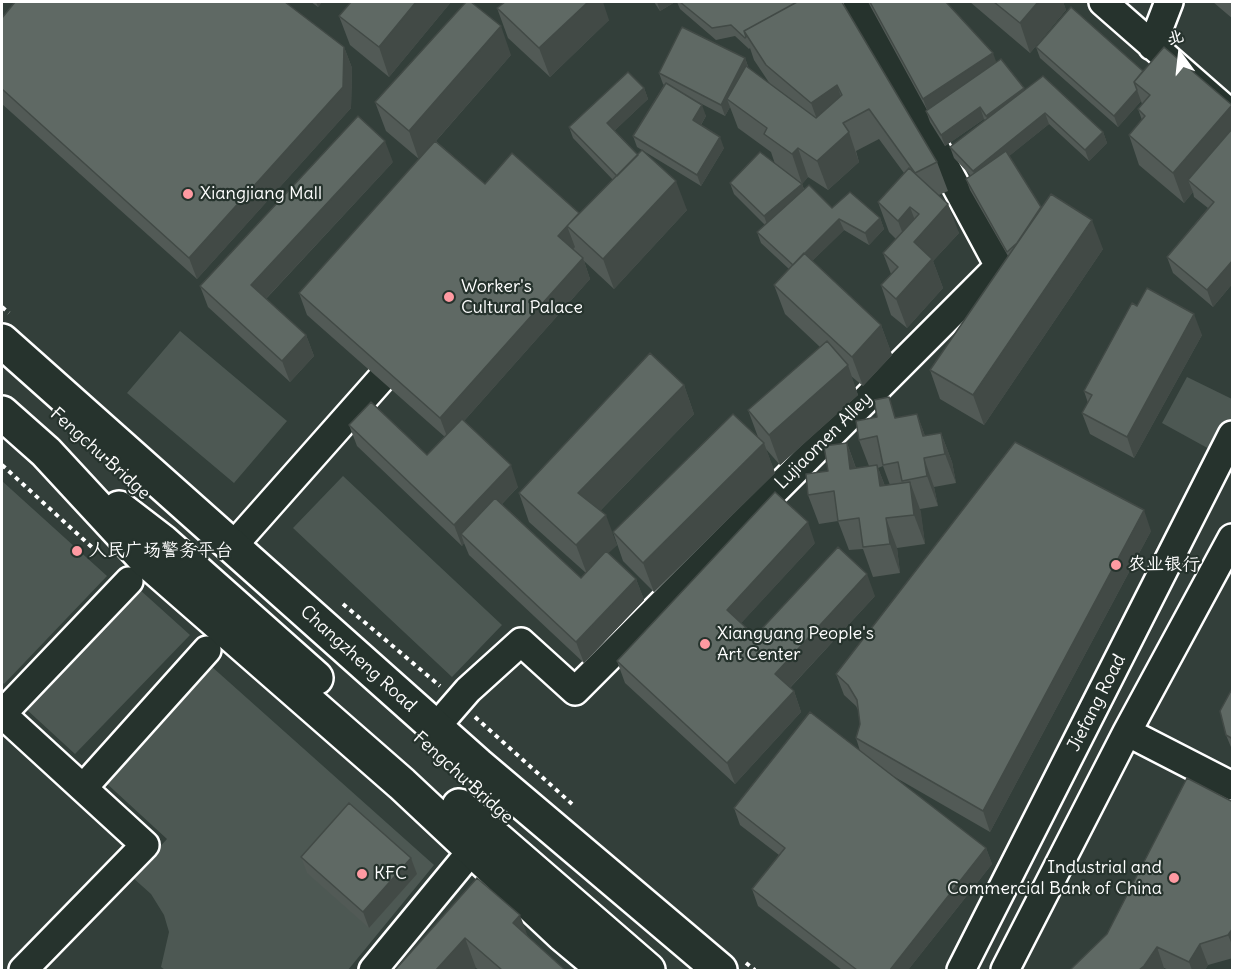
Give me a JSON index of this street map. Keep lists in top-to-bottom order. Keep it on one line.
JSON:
{"streets":{"main road":["Fengchu Bridge","Changzheng Road"],"street":["Lujiaomen Alley","Jiefang Road"]},"crossings":[["Lujiaomen Alley","Changzheng Road"]],"places":["Xiangjiang Mall","Worker's Cultural Palace","人民广场警务平台","农业银行","Xiangyang People's Art Center","KFC","Industrial and Commercial Bank of China"],"north":"top"}
